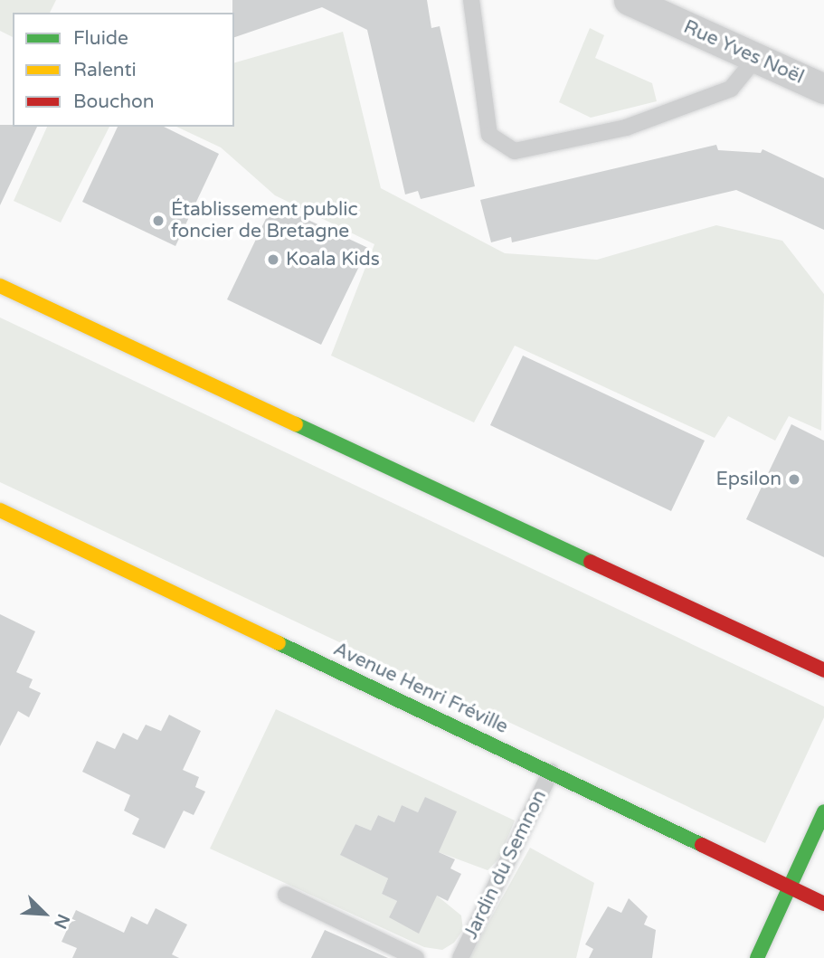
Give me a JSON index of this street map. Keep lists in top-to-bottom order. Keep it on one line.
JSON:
{"streets":{"main road":["Avenue Henri Fréville"],"street":["Rue Yves Noël"],"lane":["Jardin du Semnon"]},"crossings":[["Avenue Henri Fréville","Jardin du Semnon"]],"places":["Établissement public foncier de Bretagne","Koala Kids","Epsilon"],"legend":["Fluide","Ralenti","Bouchon"],"north":"bottom right"}
